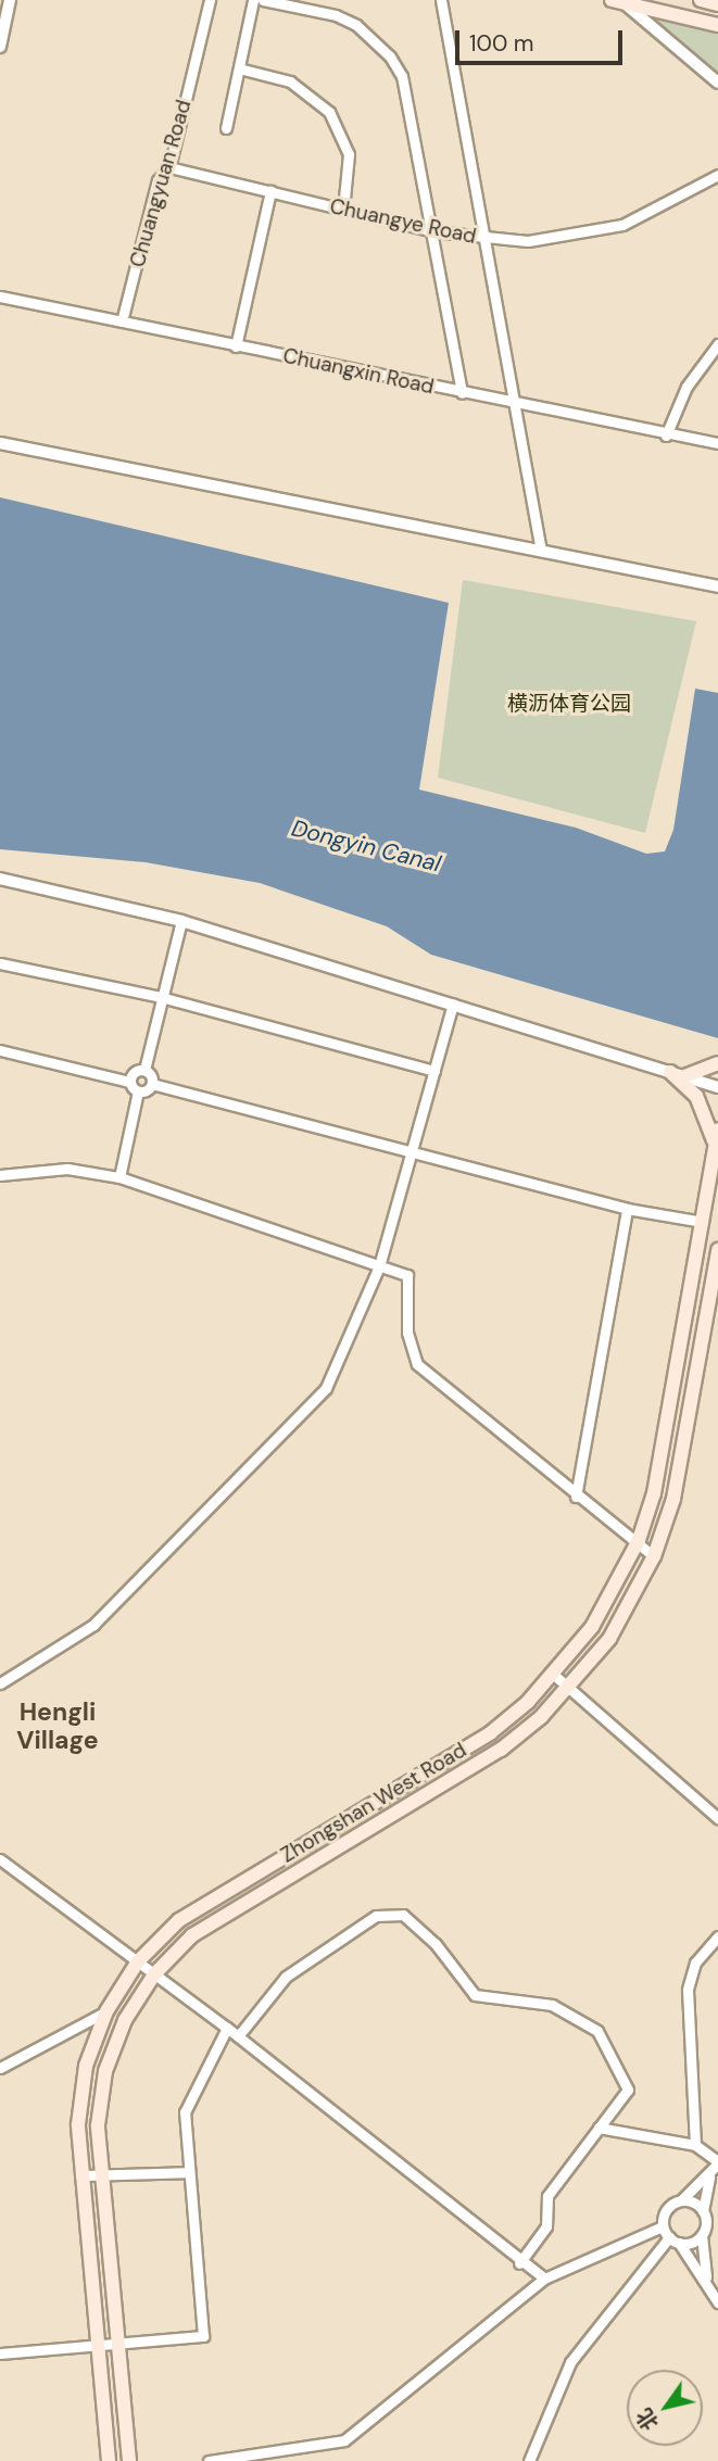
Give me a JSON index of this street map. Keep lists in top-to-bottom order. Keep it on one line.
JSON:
{"streets":{"main road":["Zhongshan West Road"],"street":["Chuangyuan Road","Chuangye Road","Chuangxin Road"]},"crossings":[["Chuangyuan Road","Chuangye Road"],["Chuangyuan Road","Chuangxin Road"]],"districts":["Hengli Village"],"water":["Dongyin Canal"],"parks":["横沥体育公园"],"scale_bar":"100 m","north":"bottom left"}
